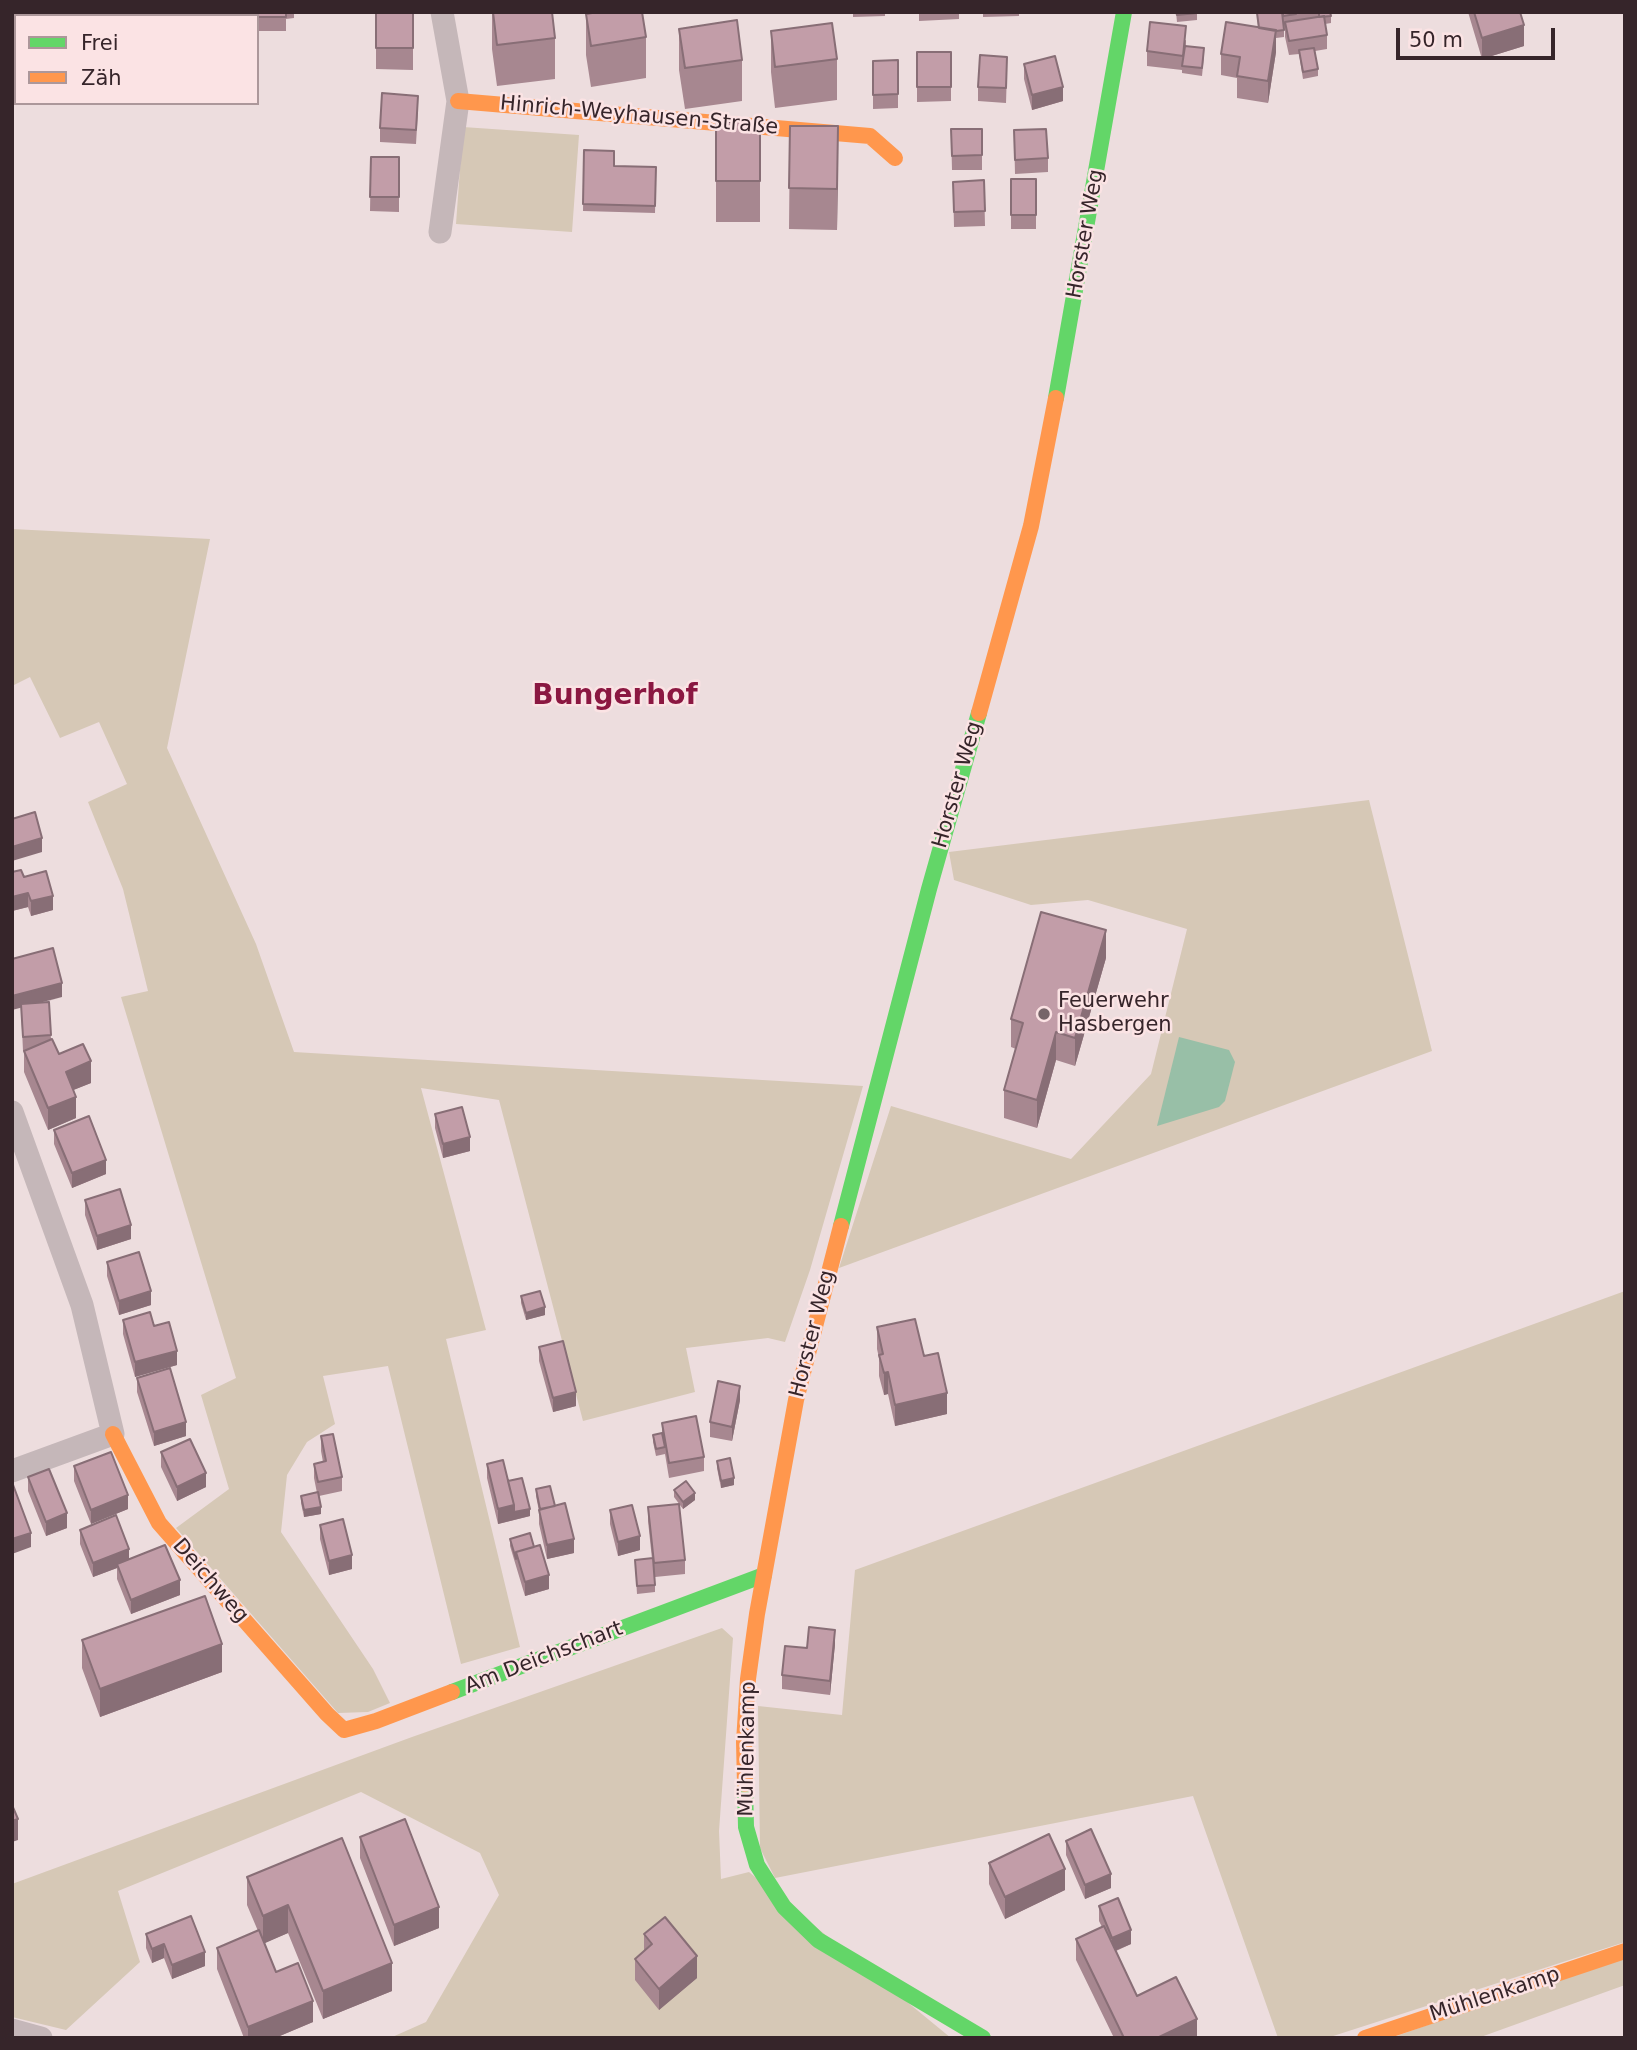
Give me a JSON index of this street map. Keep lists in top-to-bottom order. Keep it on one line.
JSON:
{"streets":{"street":["Hinrich-Weyhausen-Straße","Horster Weg","Deichweg","Am Deichschart","Mühlenkamp"]},"crossings":[["Horster Weg","Mühlenkamp"],["Deichweg","Am Deichschart"],["Am Deichschart","Mühlenkamp"]],"districts":["Bungerhof"],"places":["Feuerwehr Hasbergen"],"legend":["Frei","Zäh"],"scale_bar":"50 m"}
